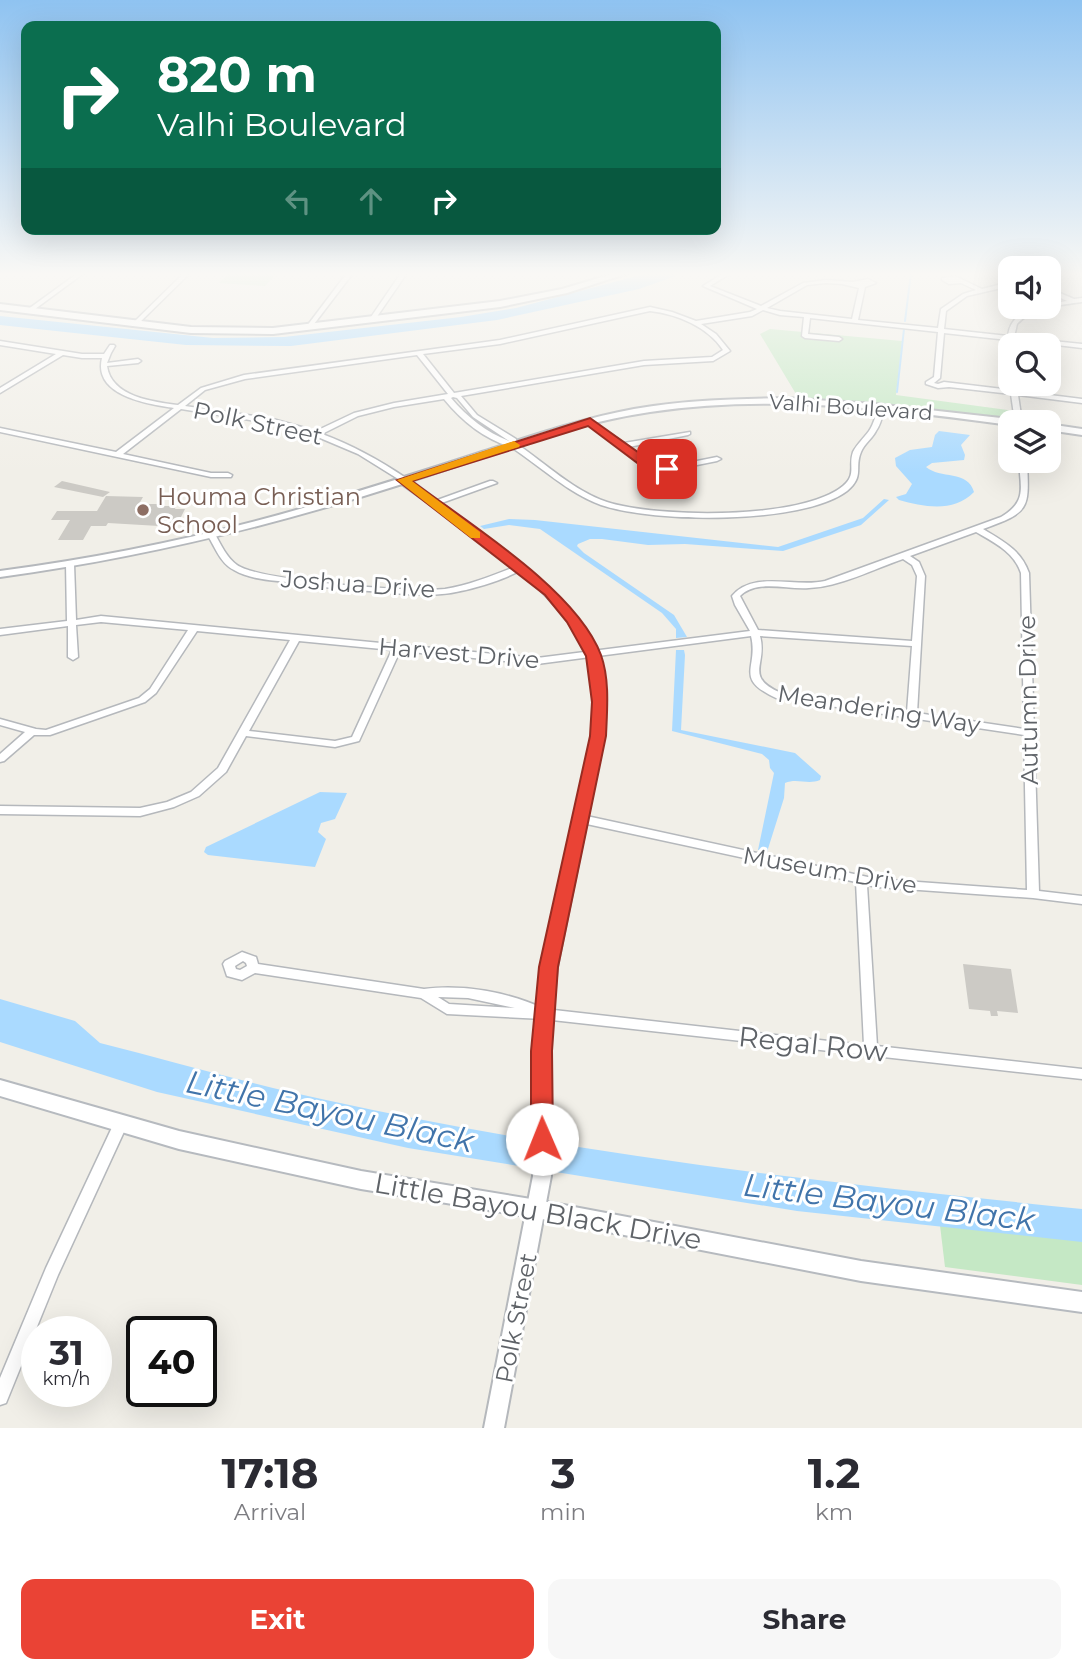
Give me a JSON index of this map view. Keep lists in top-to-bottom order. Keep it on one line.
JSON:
{"streets":{"main road":["Little Bayou Black Drive"],"street":["Valhi Boulevard","Polk Street","Joshua Drive","Harvest Drive","Autumn Drive","Meandering Way","Museum Drive","Regal Row"]},"crossings":[["Valhi Boulevard","Polk Street"],["Valhi Boulevard","Joshua Drive"],["Polk Street","Joshua Drive"],["Polk Street","Harvest Drive"],["Polk Street","Museum Drive"],["Polk Street","Regal Row"],["Polk Street","Little Bayou Black Drive"],["Harvest Drive","Meandering Way"],["Autumn Drive","Meandering Way"],["Autumn Drive","Museum Drive"]],"water":["Little Bayou Black"],"places":["Houma Christian School"],"page":{"turn":["820 m","Valhi Boulevard"],"speed":"31 km/h","limit":"40","eta":["17:18","Arrival","3","min","1.2","km"],"buttons":["Exit","Share"]}}
